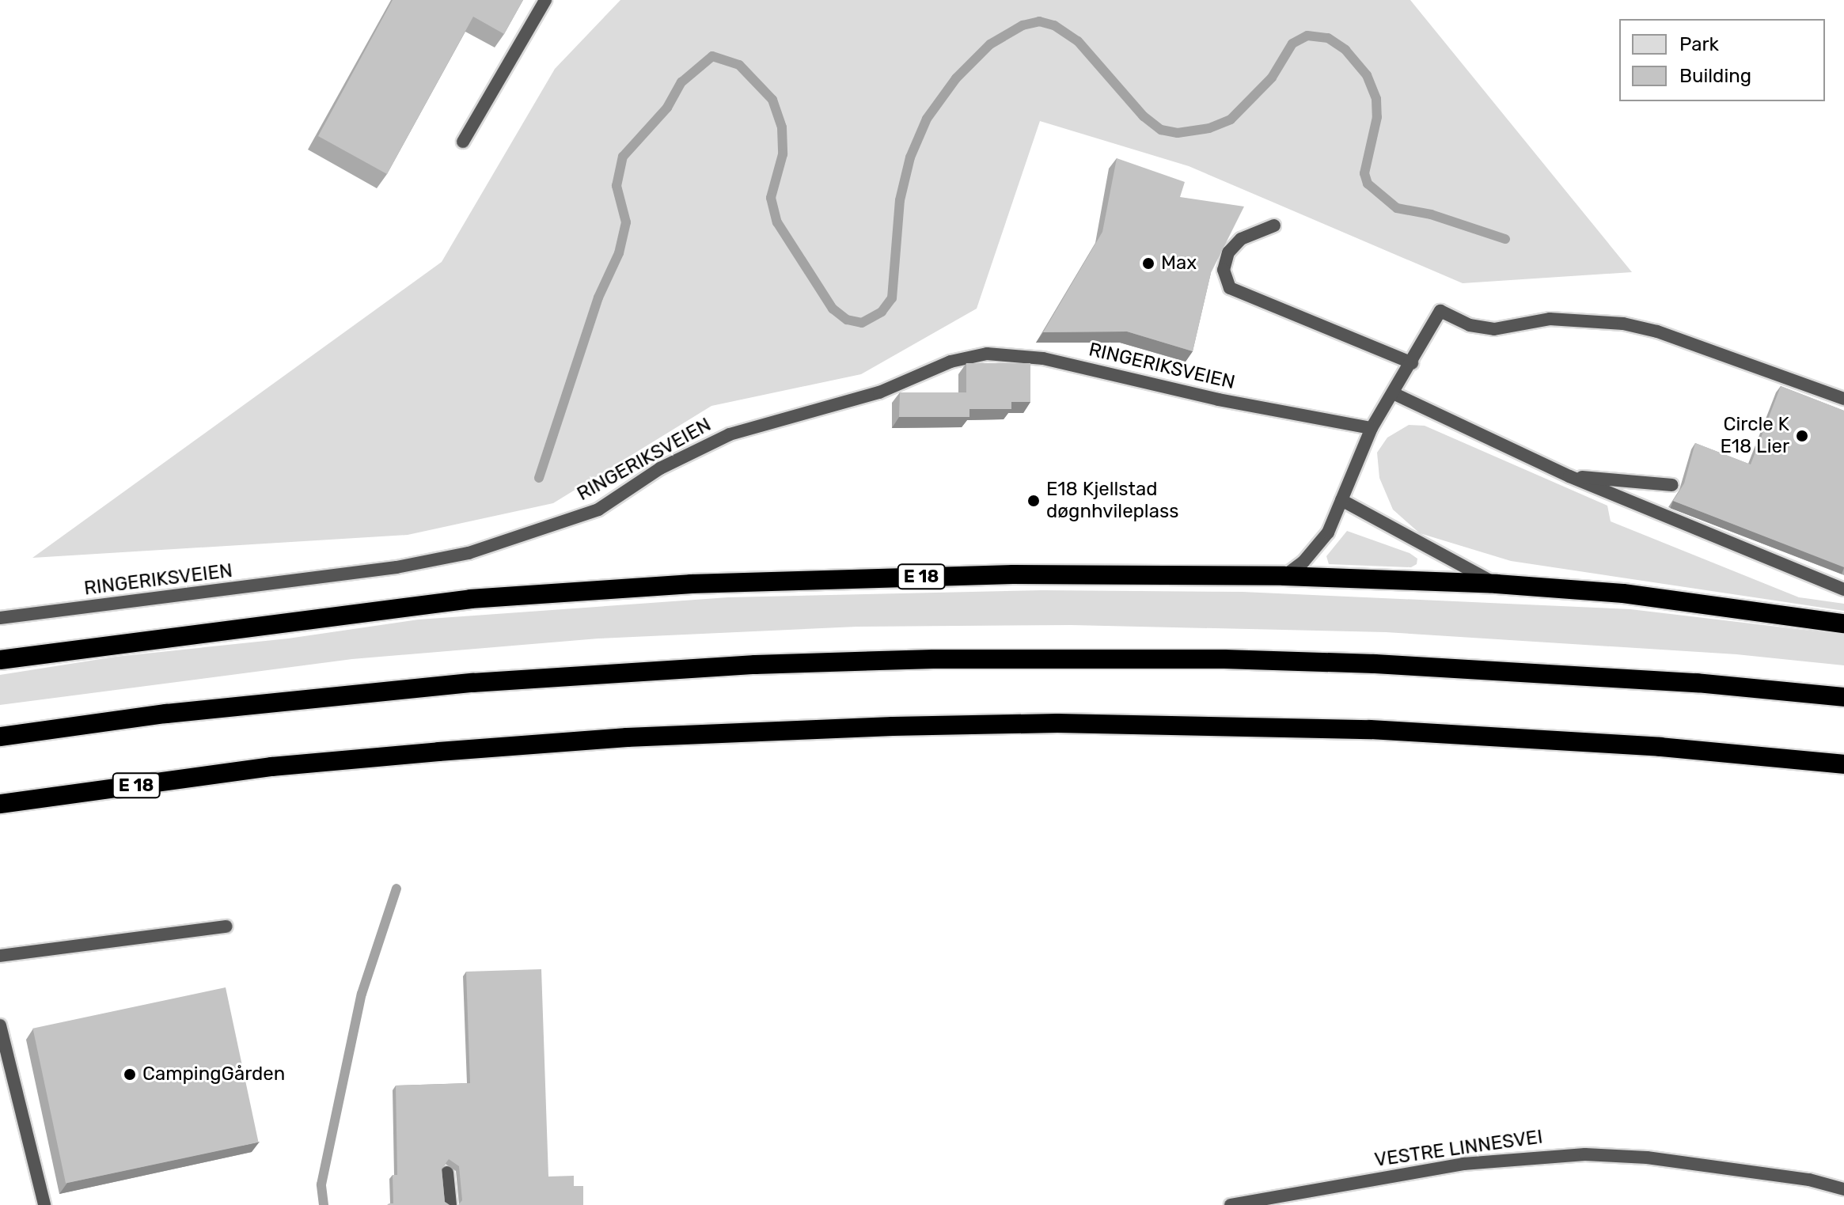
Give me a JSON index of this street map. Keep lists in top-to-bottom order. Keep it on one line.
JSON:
{"streets":{"highway":["E 18"],"lane":["RINGERIKSVEIEN","VESTRE LINNESVEI"]},"places":["Max","Circle K E18 Lier","E18 Kjellstad døgnhvileplass","CampingGården"],"legend":["Park","Building"]}
